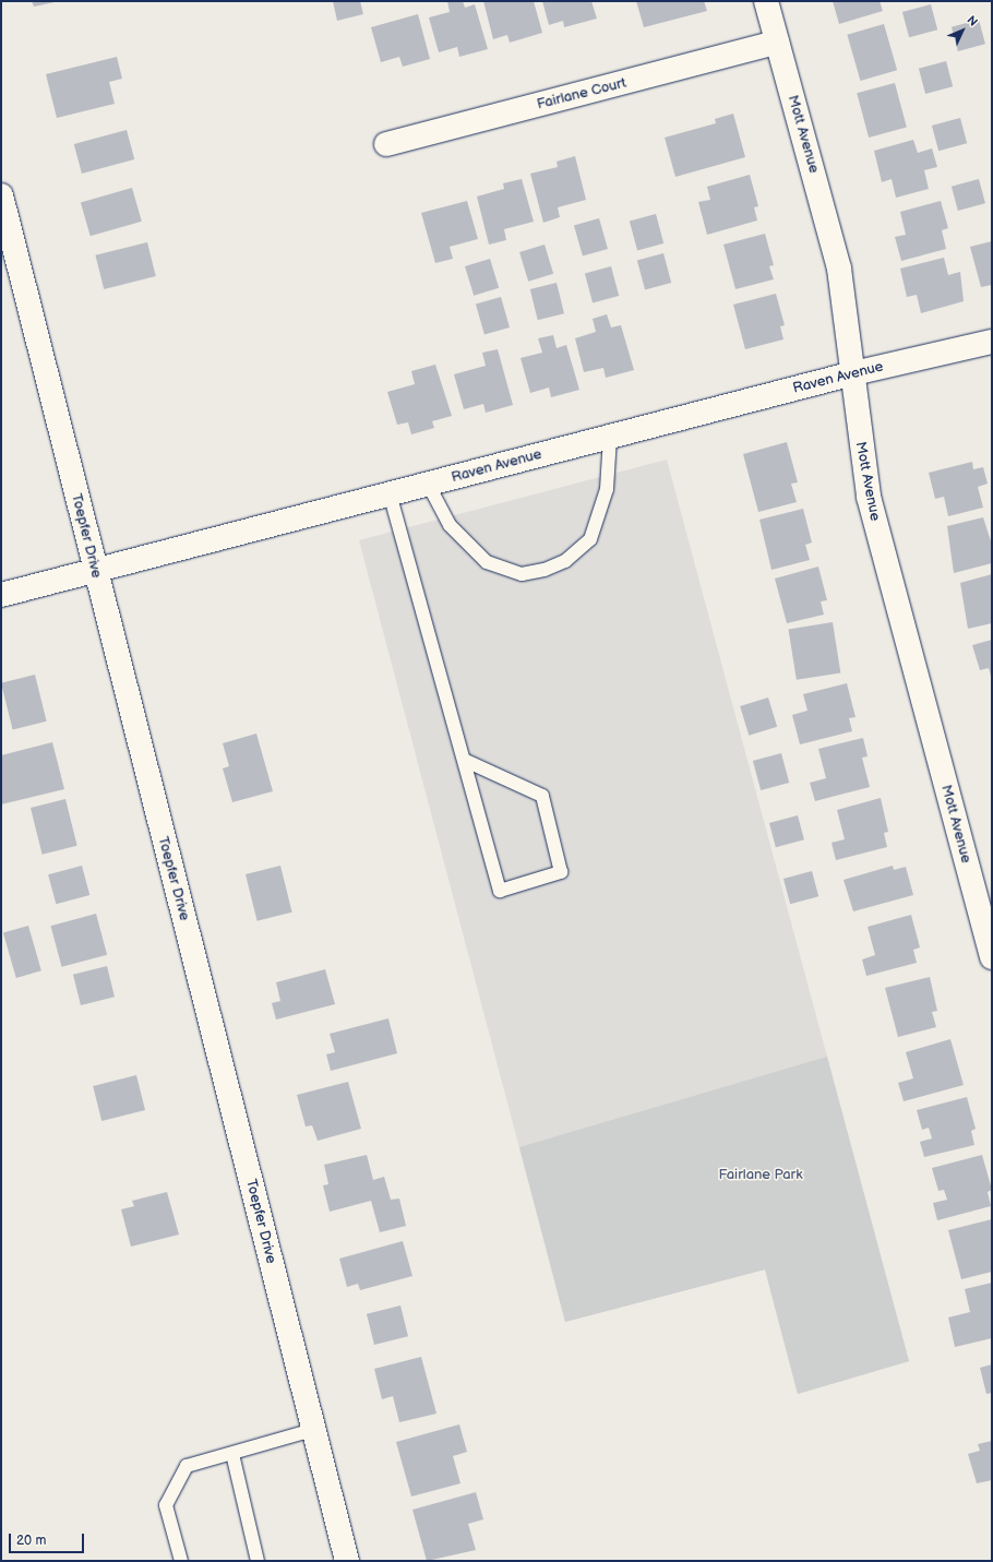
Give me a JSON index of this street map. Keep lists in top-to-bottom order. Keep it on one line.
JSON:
{"streets":{"street":["Fairlane Court","Mott Avenue","Raven Avenue","Toepfer Drive"]},"crossings":[["Fairlane Court","Mott Avenue"],["Mott Avenue","Raven Avenue"],["Raven Avenue","Toepfer Drive"]],"parks":["Fairlane Park"],"scale_bar":"20 m","north":"top right"}
